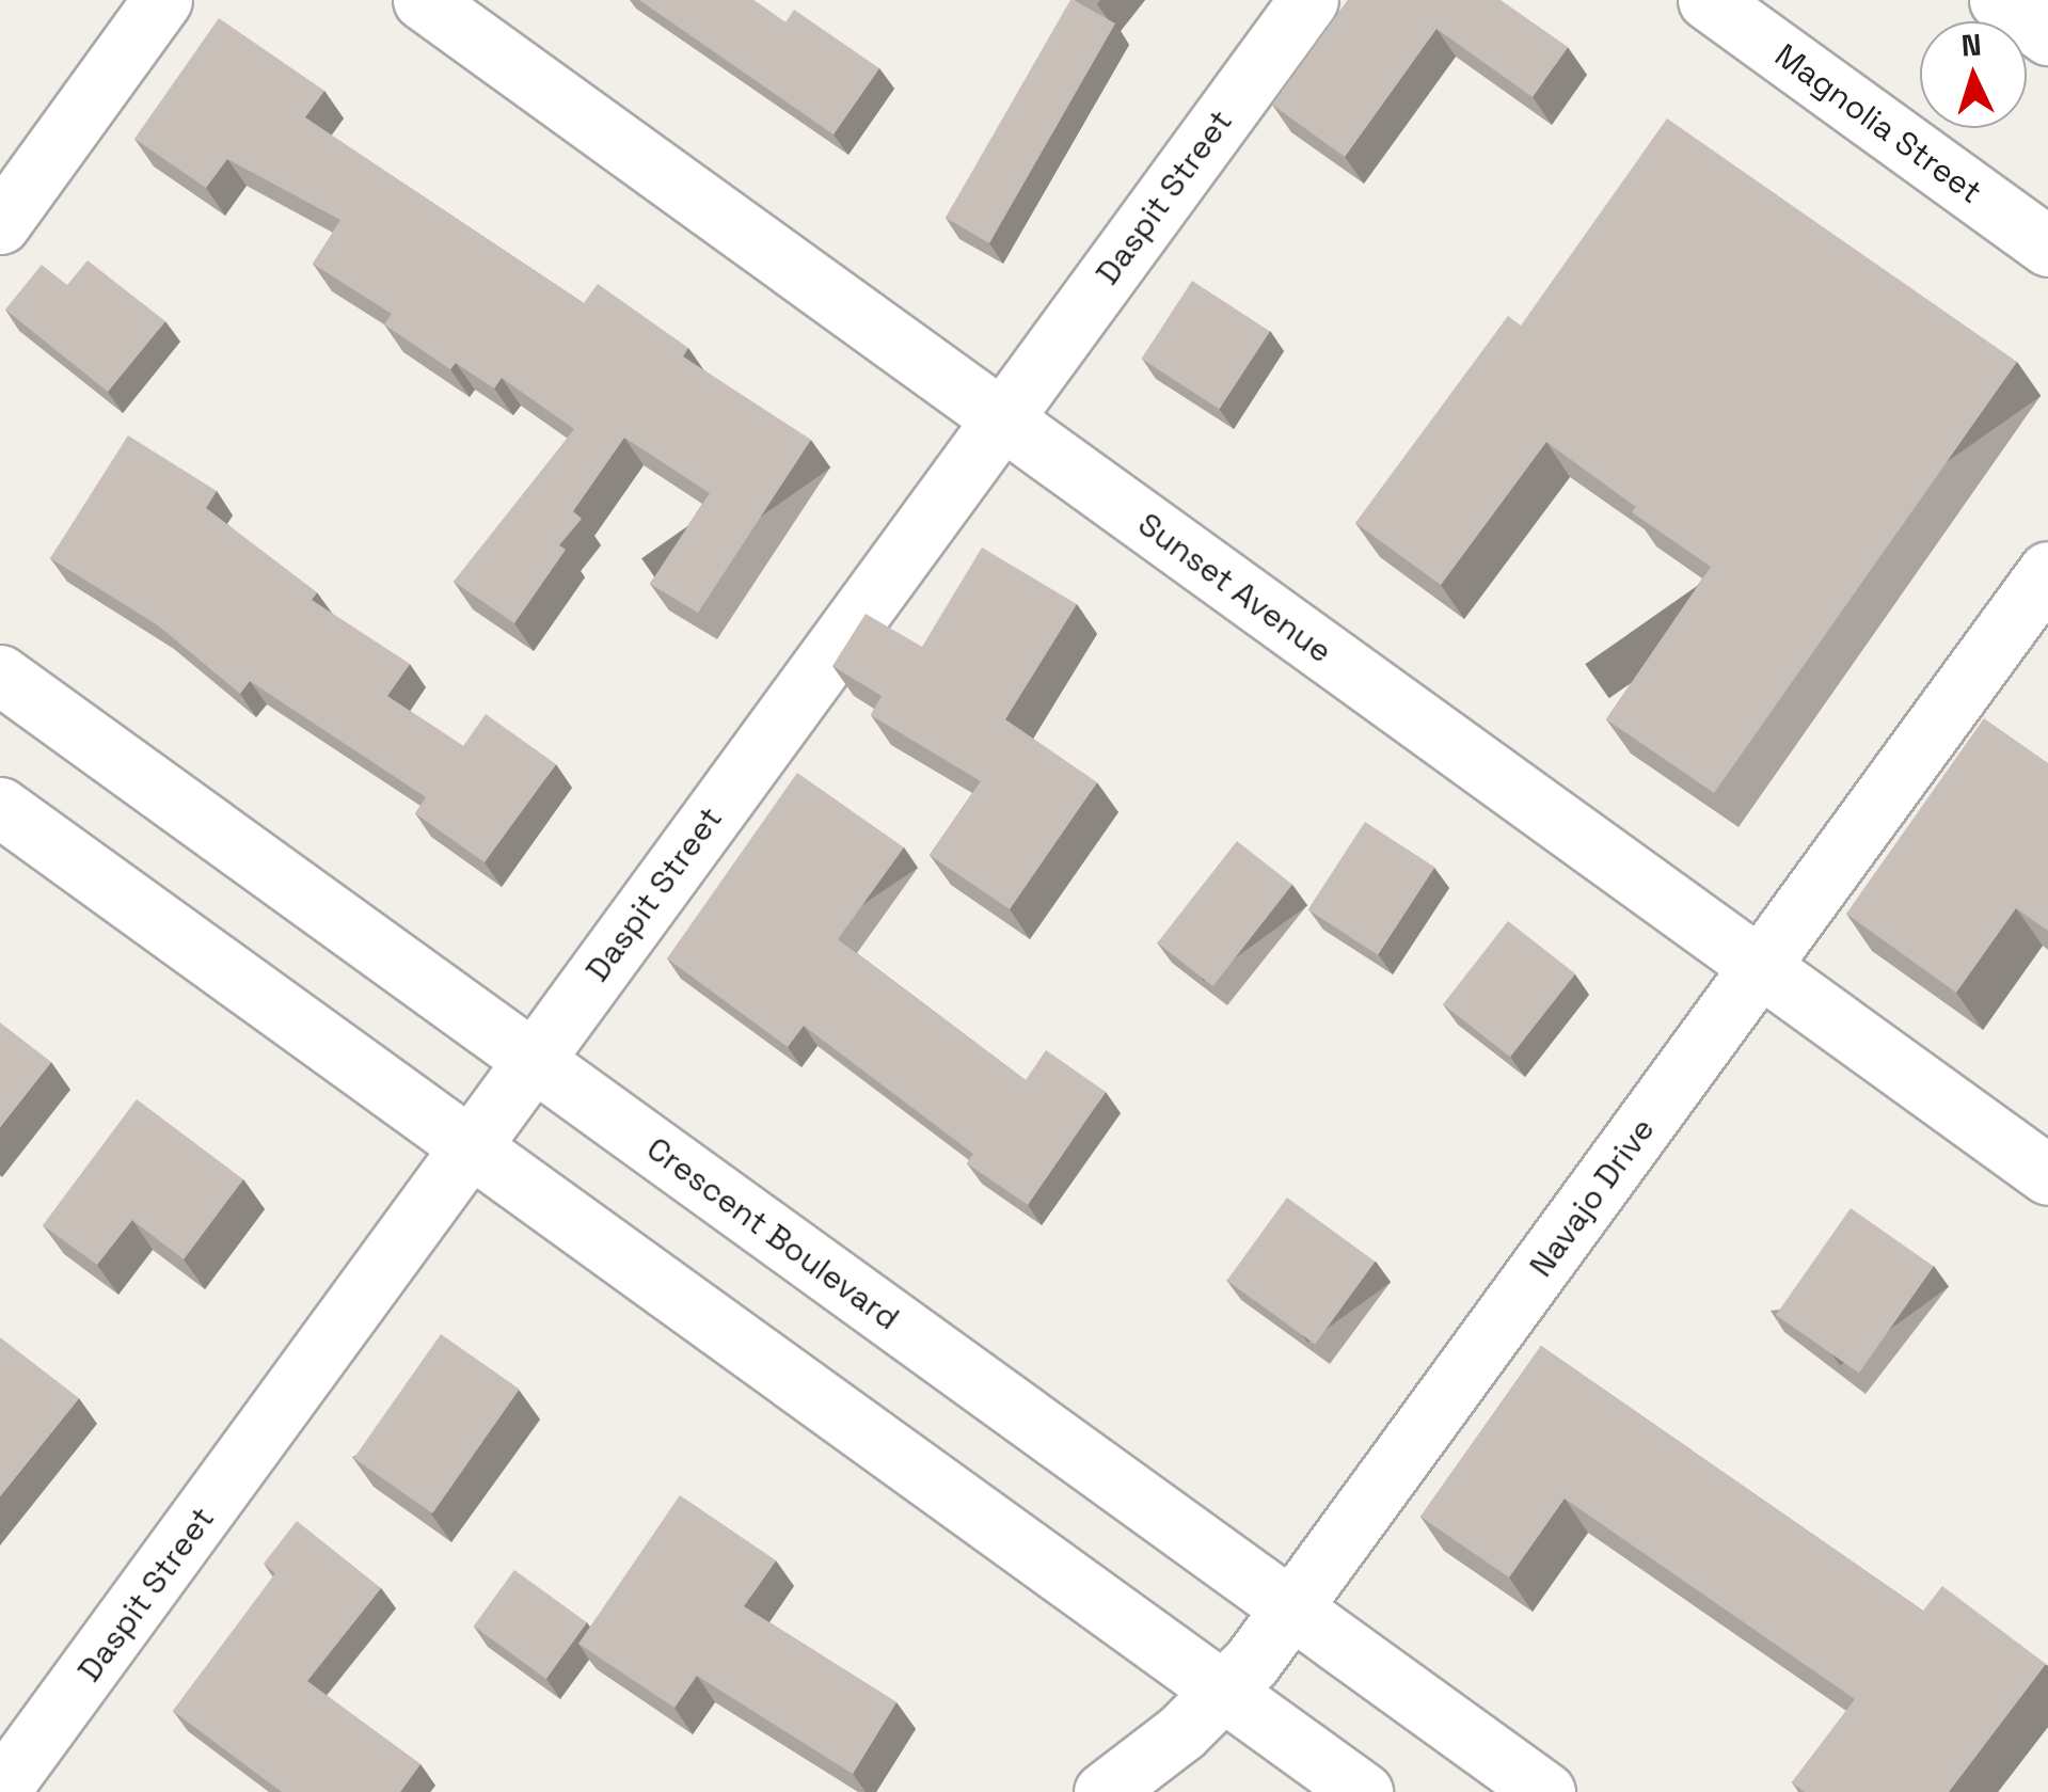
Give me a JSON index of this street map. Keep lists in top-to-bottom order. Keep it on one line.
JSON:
{"streets":{"street":["Magnolia Street","Daspit Street","Sunset Avenue","Navajo Drive","Crescent Boulevard"]},"crossings":[["Daspit Street","Sunset Avenue"],["Daspit Street","Crescent Boulevard"],["Sunset Avenue","Navajo Drive"],["Navajo Drive","Crescent Boulevard"]],"north":"top"}
